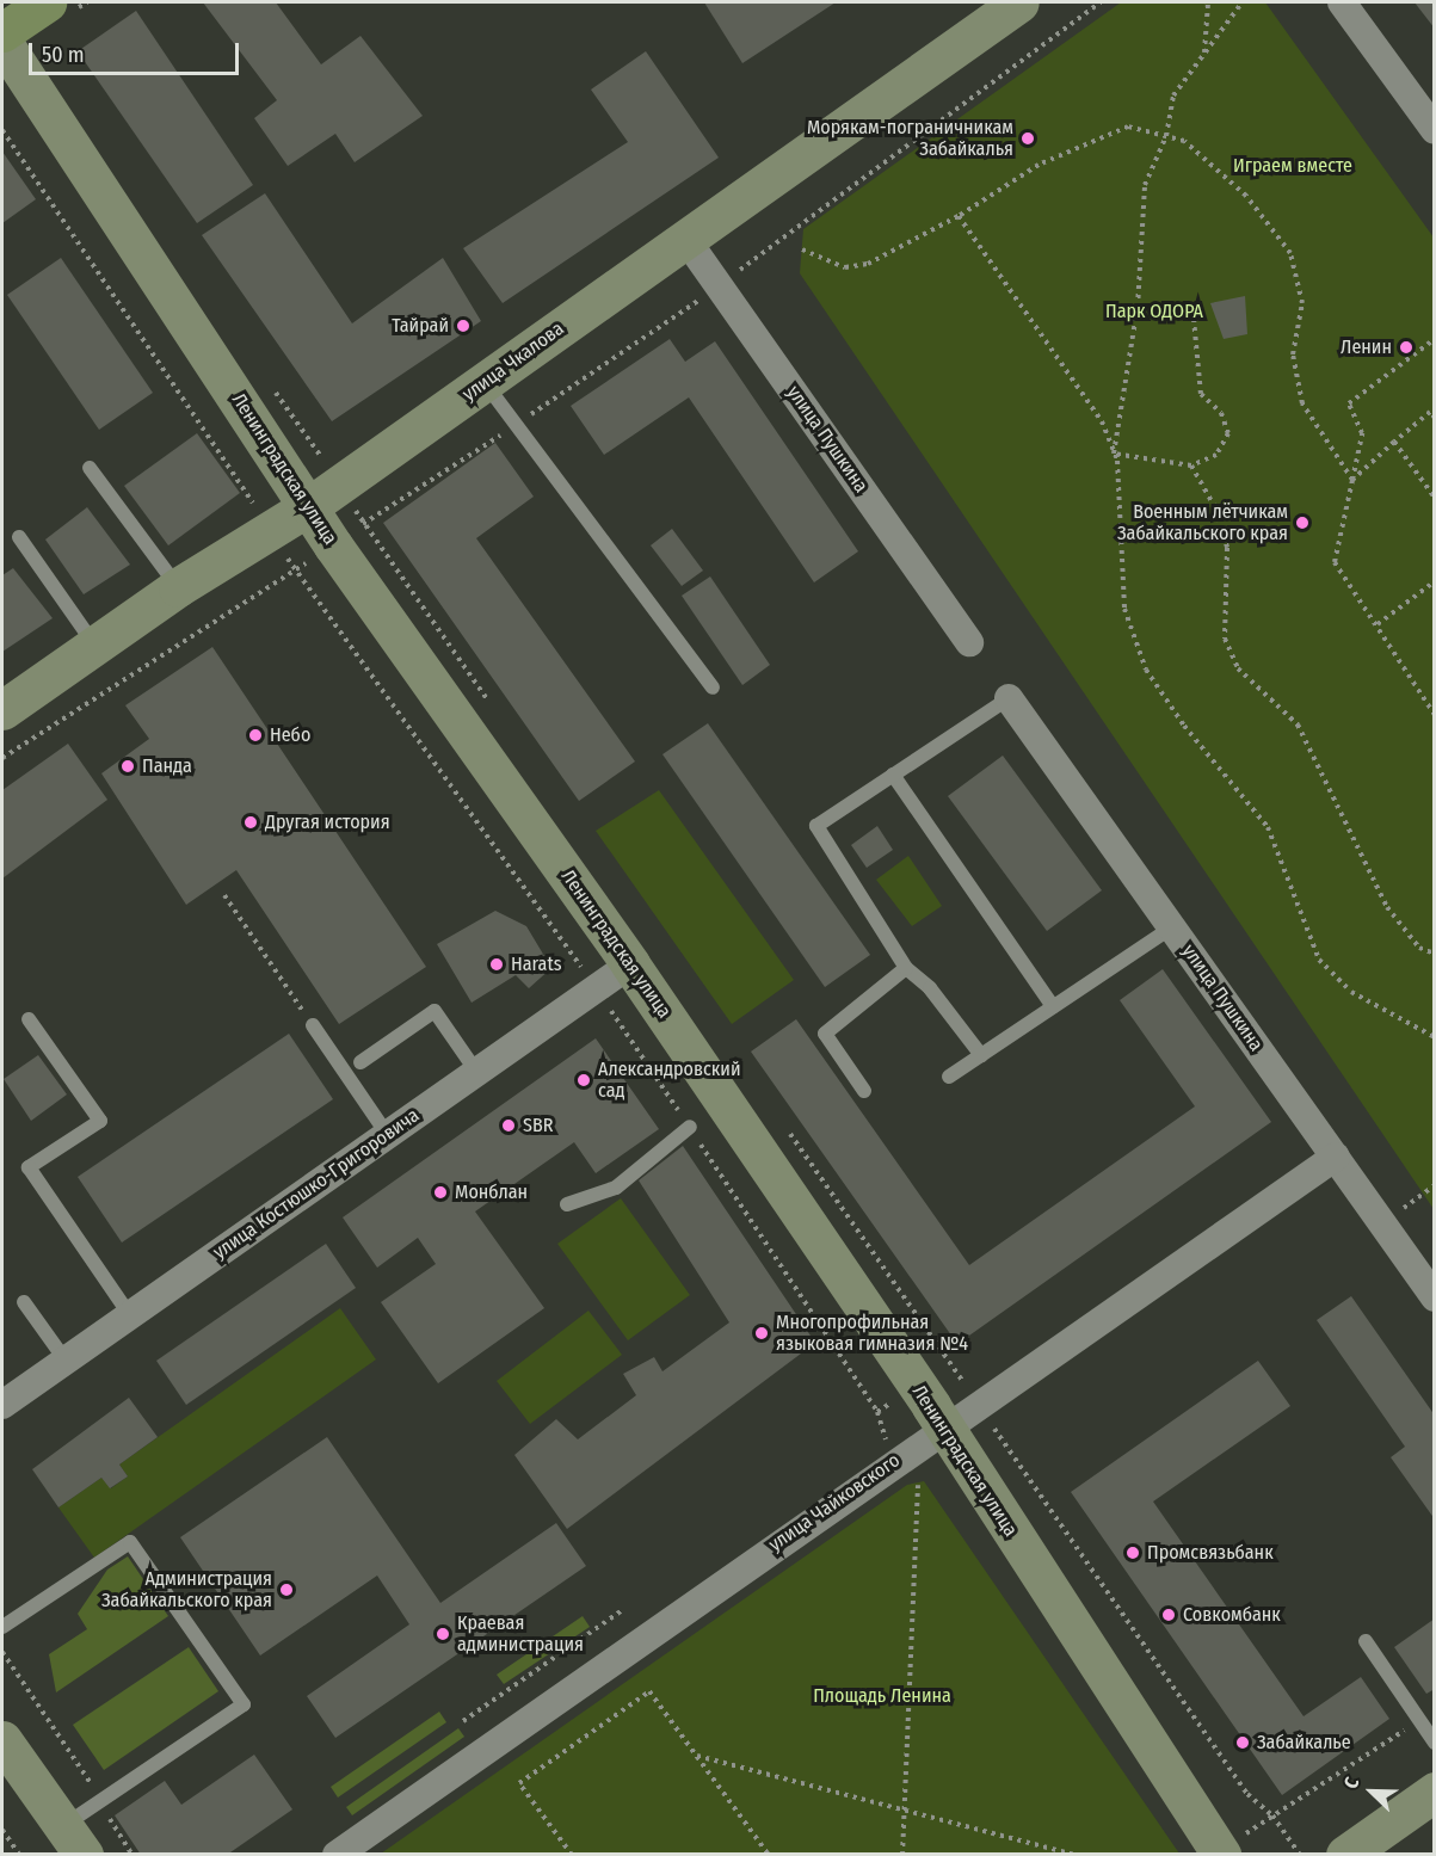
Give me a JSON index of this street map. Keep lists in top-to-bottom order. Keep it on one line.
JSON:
{"streets":{"main road":["улица Чкалова","Ленинградская улица"],"street":["улица Пушкина","улица Костюшко-Григоровича","улица Чайковского"]},"crossings":[["улица Чкалова","улица Пушкина"],["улица Чкалова","Ленинградская улица"],["улица Пушкина","улица Чайковского"],["Ленинградская улица","улица Костюшко-Григоровича"],["Ленинградская улица","улица Чайковского"]],"parks":["Играем вместе","Парк ОДОРА","Площадь Ленина"],"places":["Морякам-пограничникам Забайкалья","Тайрай","Ленин","Военным лётчикам Забайкальского края","Небо","Панда","Другая история","Harats","Александровский сад","SBR","Монблан","Многопрофильная языковая гимназия №4","Промсвязьбанк","Администрация Забайкальского края","Совкомбанк","Краевая администрация","Забайкалье"],"scale_bar":"50 m","north":"top left"}
